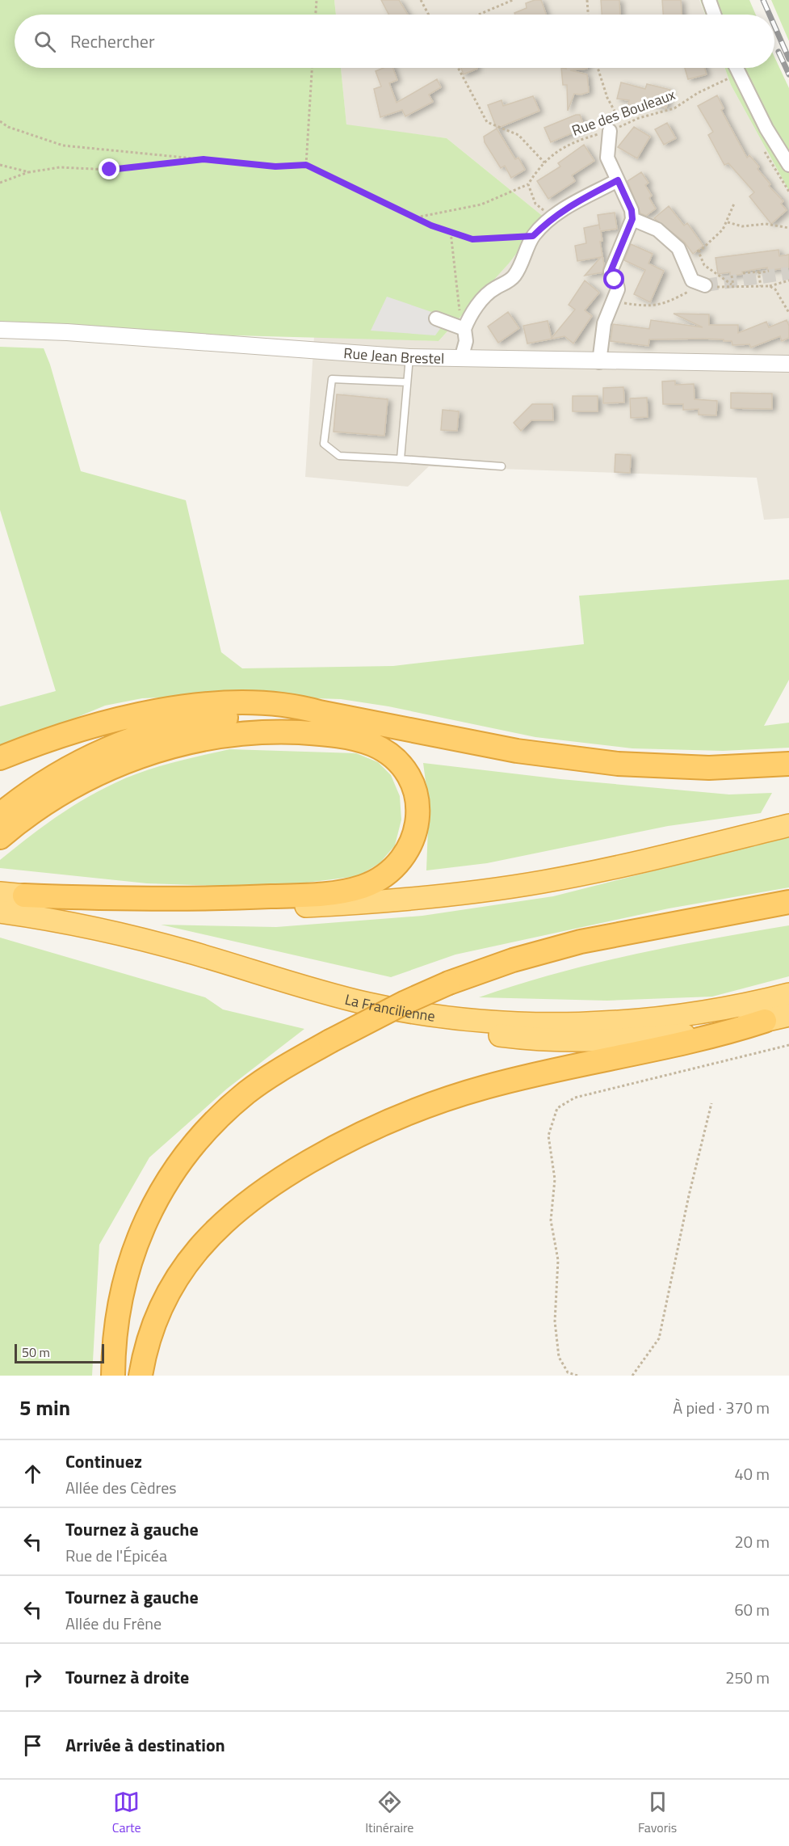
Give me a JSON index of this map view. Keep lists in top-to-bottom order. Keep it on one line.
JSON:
{"streets":{"highway":["La Francilienne"],"street":["Rue Jean Brestel"],"path":["Rue des Bouleaux"]},"scale_bar":"50 m","page":{"search":"Rechercher","scale":"50 m","heading":["5 min","À pied · 370 m"],"list":[["Continuez","Allée des Cèdres","40 m"],["Tournez à gauche","Rue de l'Épicéa","20 m"],["Tournez à gauche","Allée du Frêne","60 m"],["Tournez à droite","250 m"],"Arrivée à destination"],"nav":["Carte","Itinéraire","Favoris"]}}
